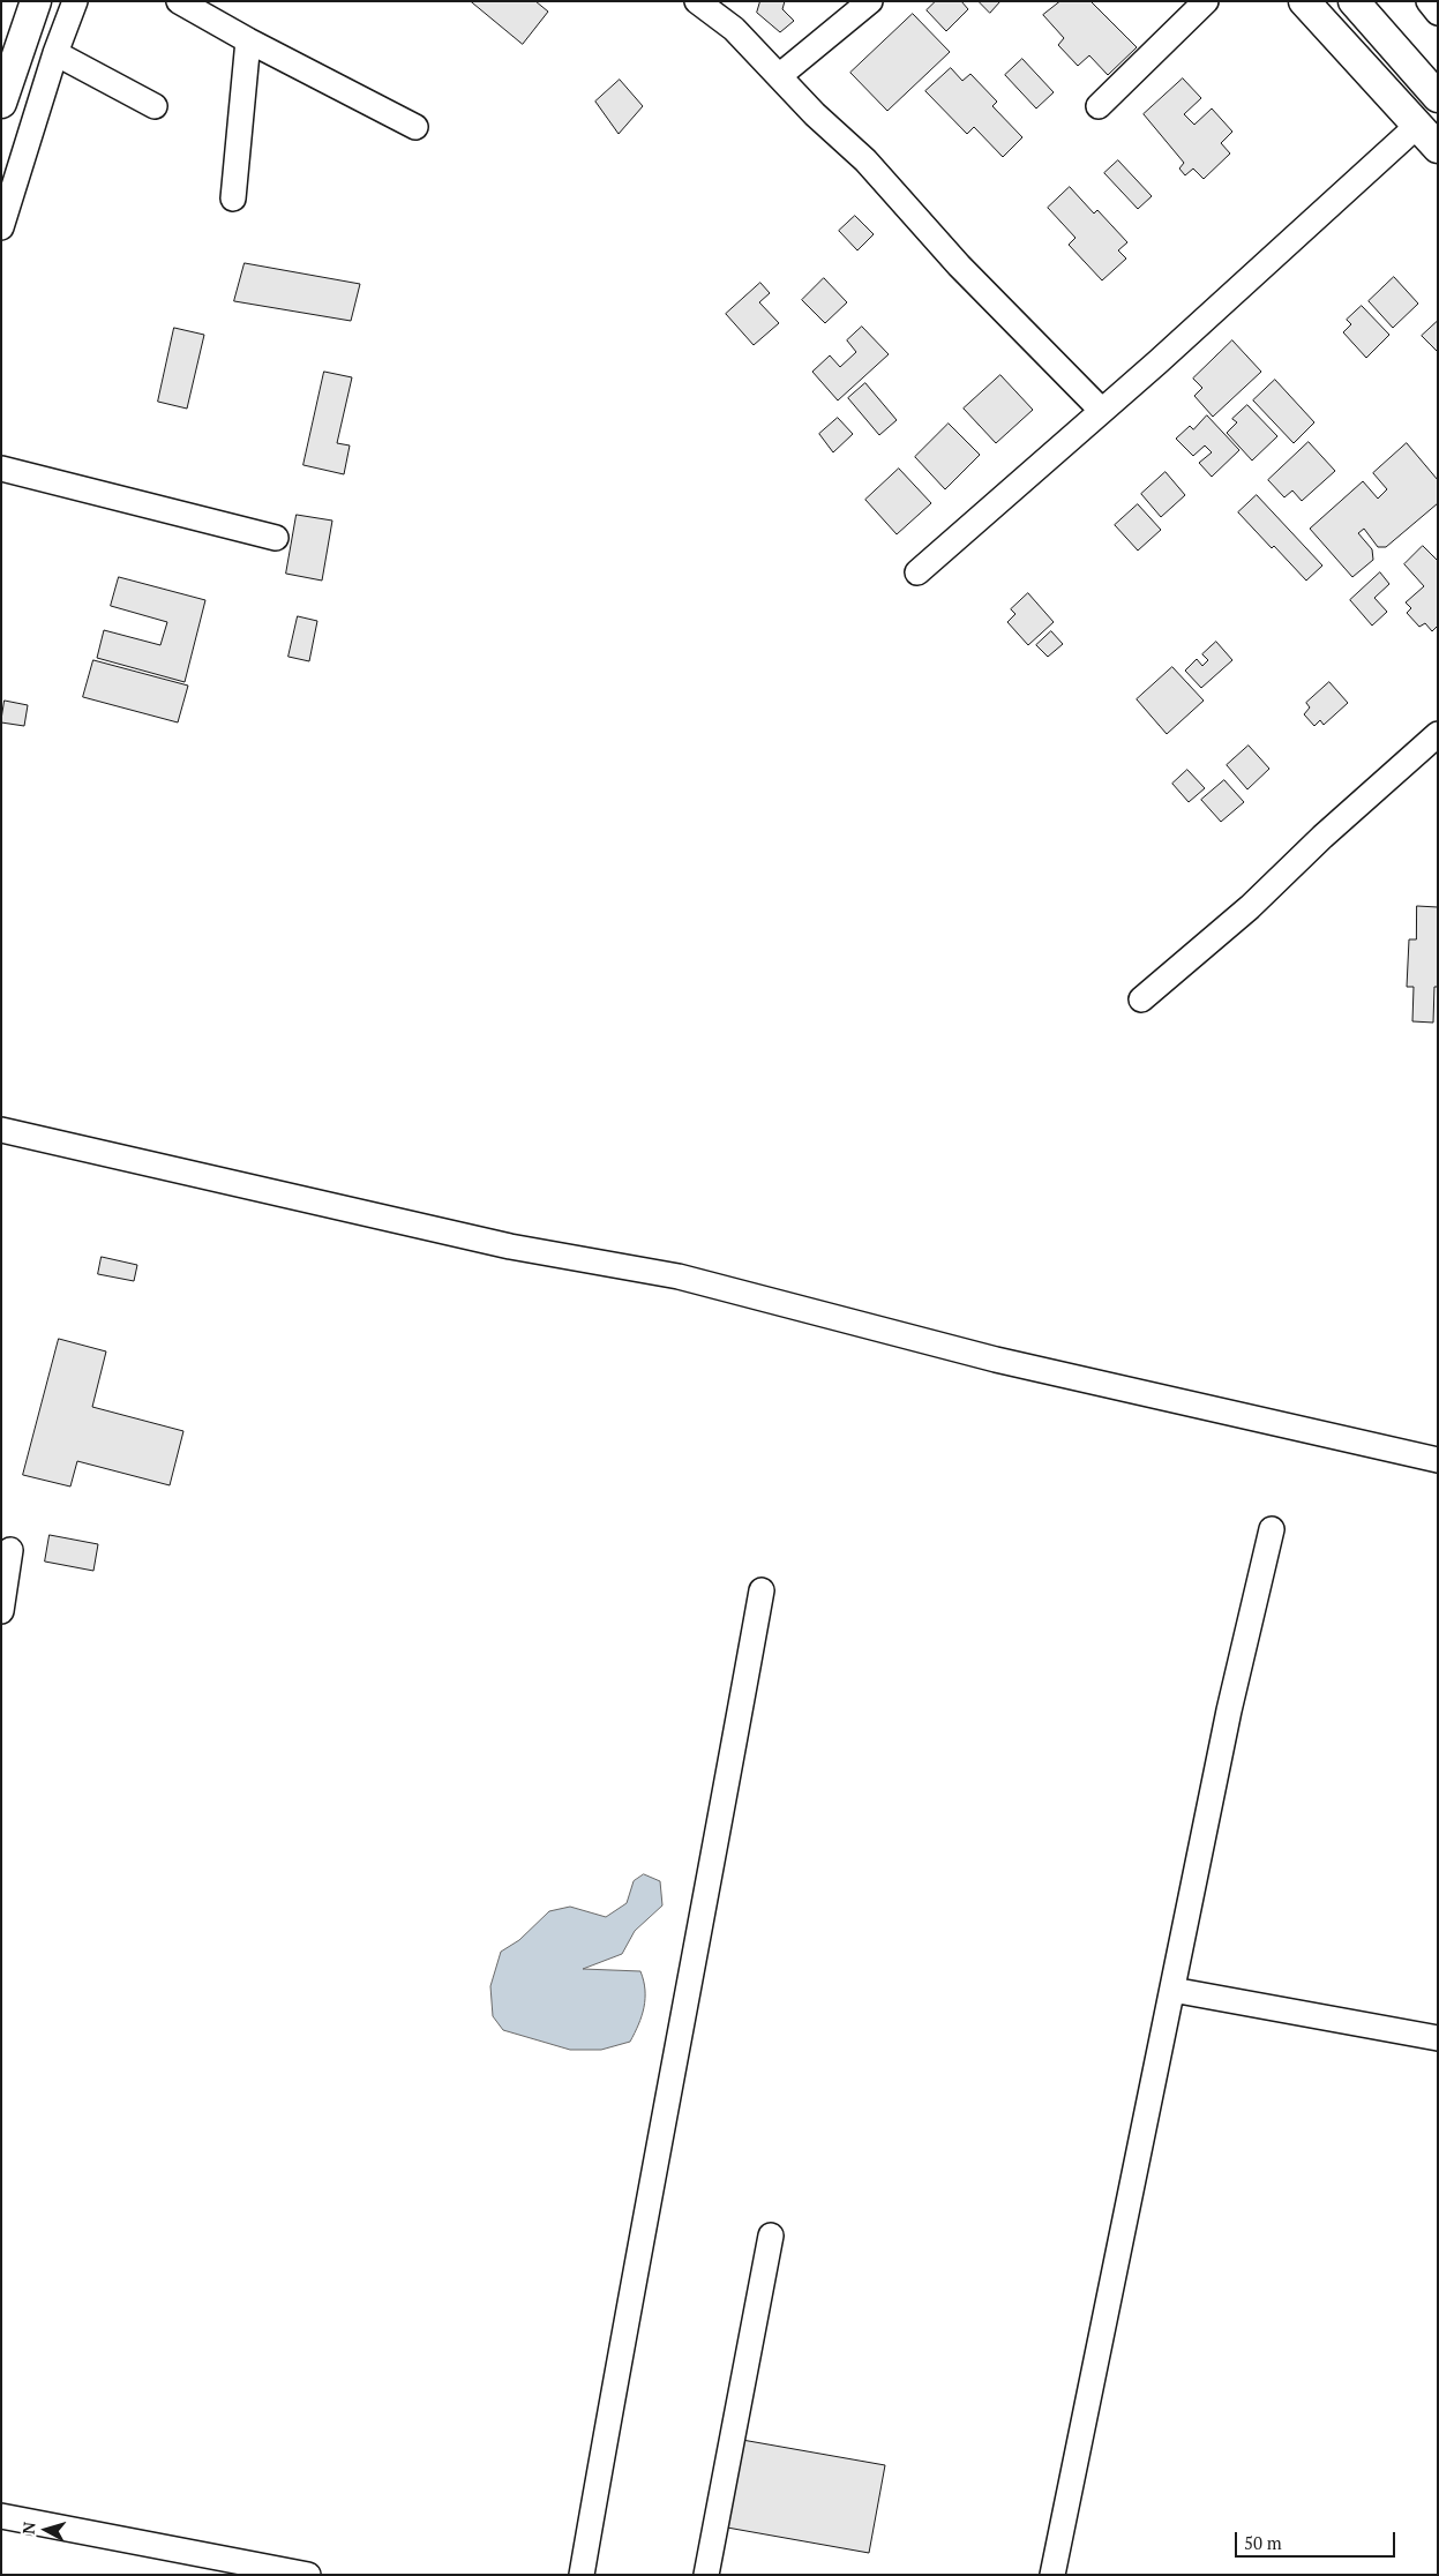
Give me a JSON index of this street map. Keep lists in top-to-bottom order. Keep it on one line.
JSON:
{"scale_bar":"50 m","north":"left"}
